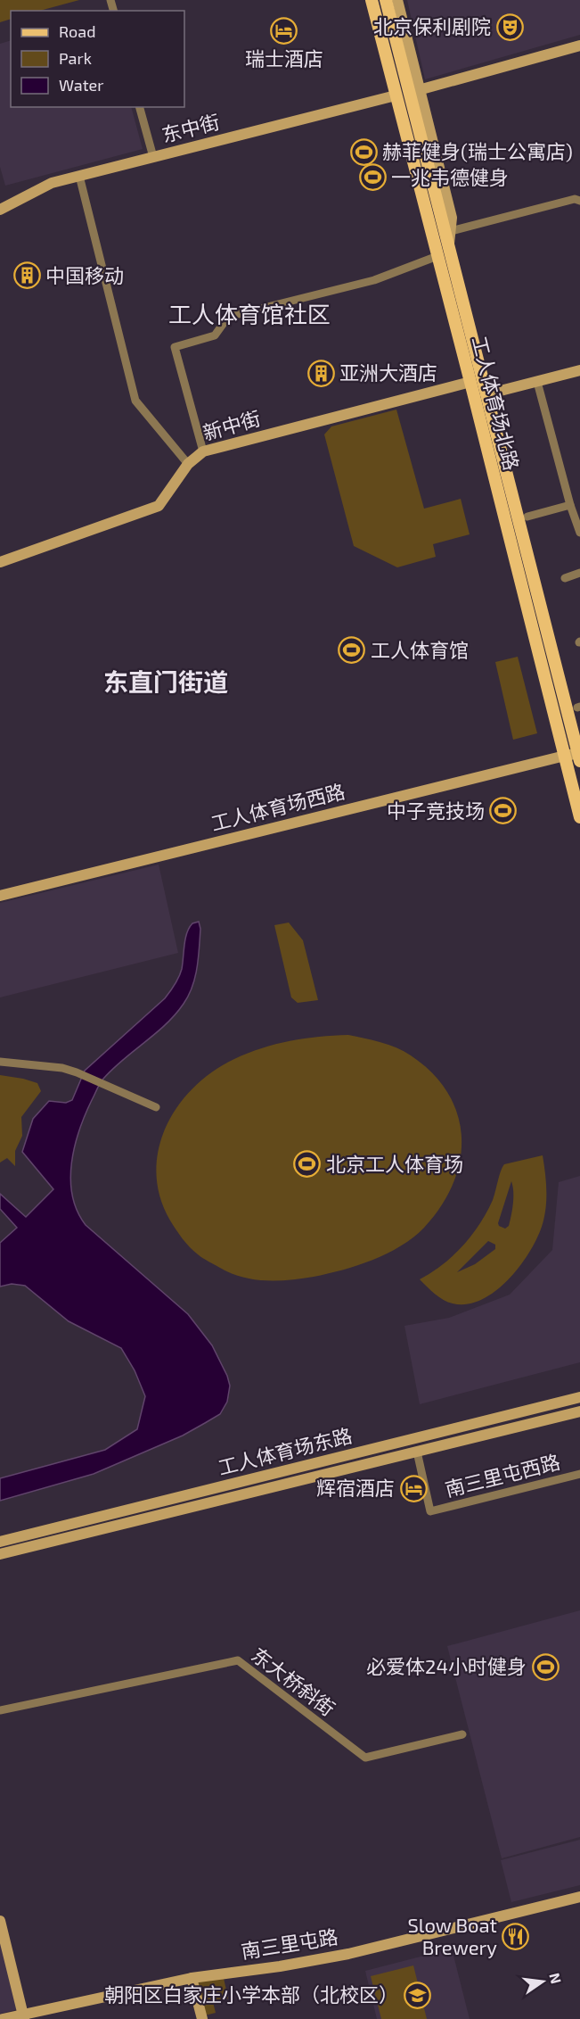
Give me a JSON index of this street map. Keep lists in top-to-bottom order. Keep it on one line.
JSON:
{"streets":{"main road":["工人体育场北路"],"street":["东中街","新中街","工人体育场西路","工人体育场东路","南三里屯西路","东大桥斜街","南三里屯路"]},"crossings":[["东中街","工人体育场北路"],["工人体育场北路","新中街"],["工人体育场北路","工人体育场西路"],["工人体育场东路","南三里屯西路"]],"districts":["工人体育馆社区","东直门街道"],"places":{"theatre":["北京保利剧院"],"hotel":["瑞士酒店","辉宿酒店"],"sports":["赫菲健身(瑞士公寓店)","一兆韦德健身","工人体育馆","中子竞技场","北京工人体育场","必爱体24小时健身"],"building":["中国移动","亚洲大酒店"],"restaurant":["Slow Boat Brewery"],"school or university":["朝阳区白家庄小学本部（北校区）"]},"legend":["Road","Park","Water"],"north":"right"}
